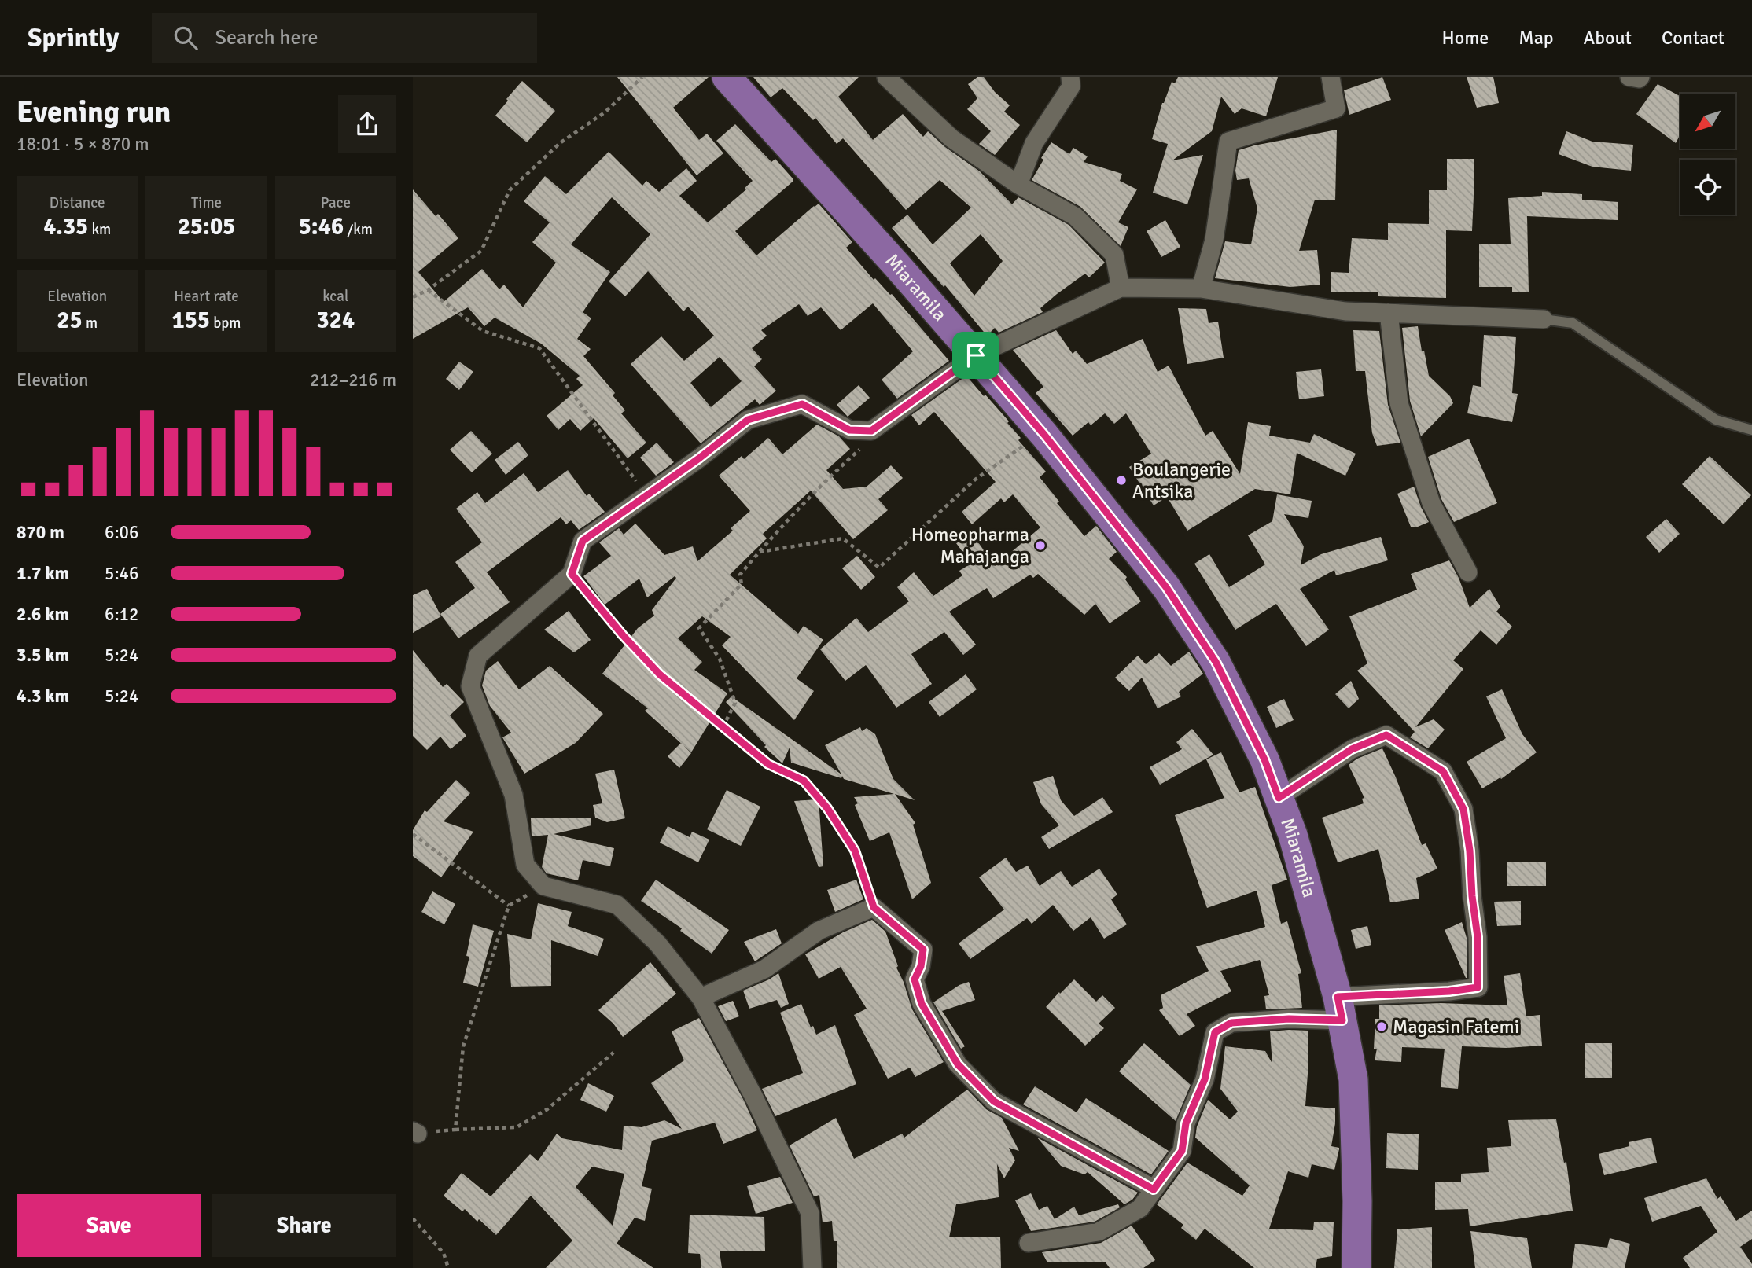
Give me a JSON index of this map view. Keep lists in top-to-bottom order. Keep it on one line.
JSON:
{"streets":{"main road":["Miaramila"]},"places":["Boulangerie Antsika","Homeopharma Mahajanga","Magasin Fatemi"],"north":"bottom left","page":{"header":"Sprintly","search":"Search here","nav":["Home","Map","About","Contact"],"heading":["Evening run","18:01 · 5 × 870 m"],"stats":[["Distance","4.35 km"],["Time","25:05"],["Pace","5:46 /km"],["Elevation","25 m"],["Heart rate","155 bpm"],["kcal","324"]],"chart":["Elevation","212–216 m"],"list":[{"name":"870 m","note":"6:06"},{"name":"1.7 km","note":"5:46"},{"name":"2.6 km","note":"6:12"},{"name":"3.5 km","note":"5:24"},{"name":"4.3 km","note":"5:24"}],"buttons":["Save","Share"]}}
